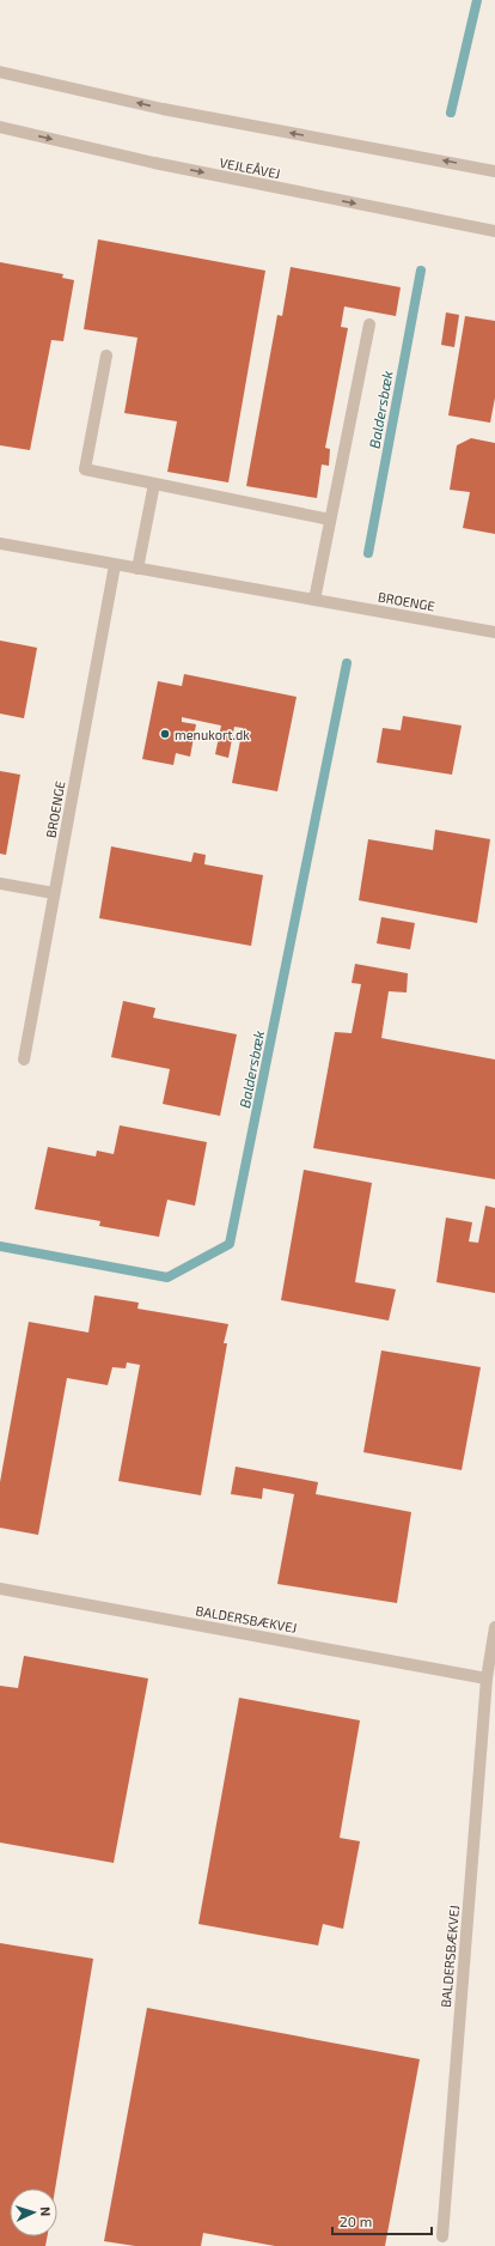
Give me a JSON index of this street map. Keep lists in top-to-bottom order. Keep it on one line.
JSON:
{"streets":{"street":["VEJLEÅVEJ","BROENGE","BALDERSBÆKVEJ"]},"water":["Baldersbæk"],"places":["menukort.dk"],"scale_bar":"20 m","north":"right"}
